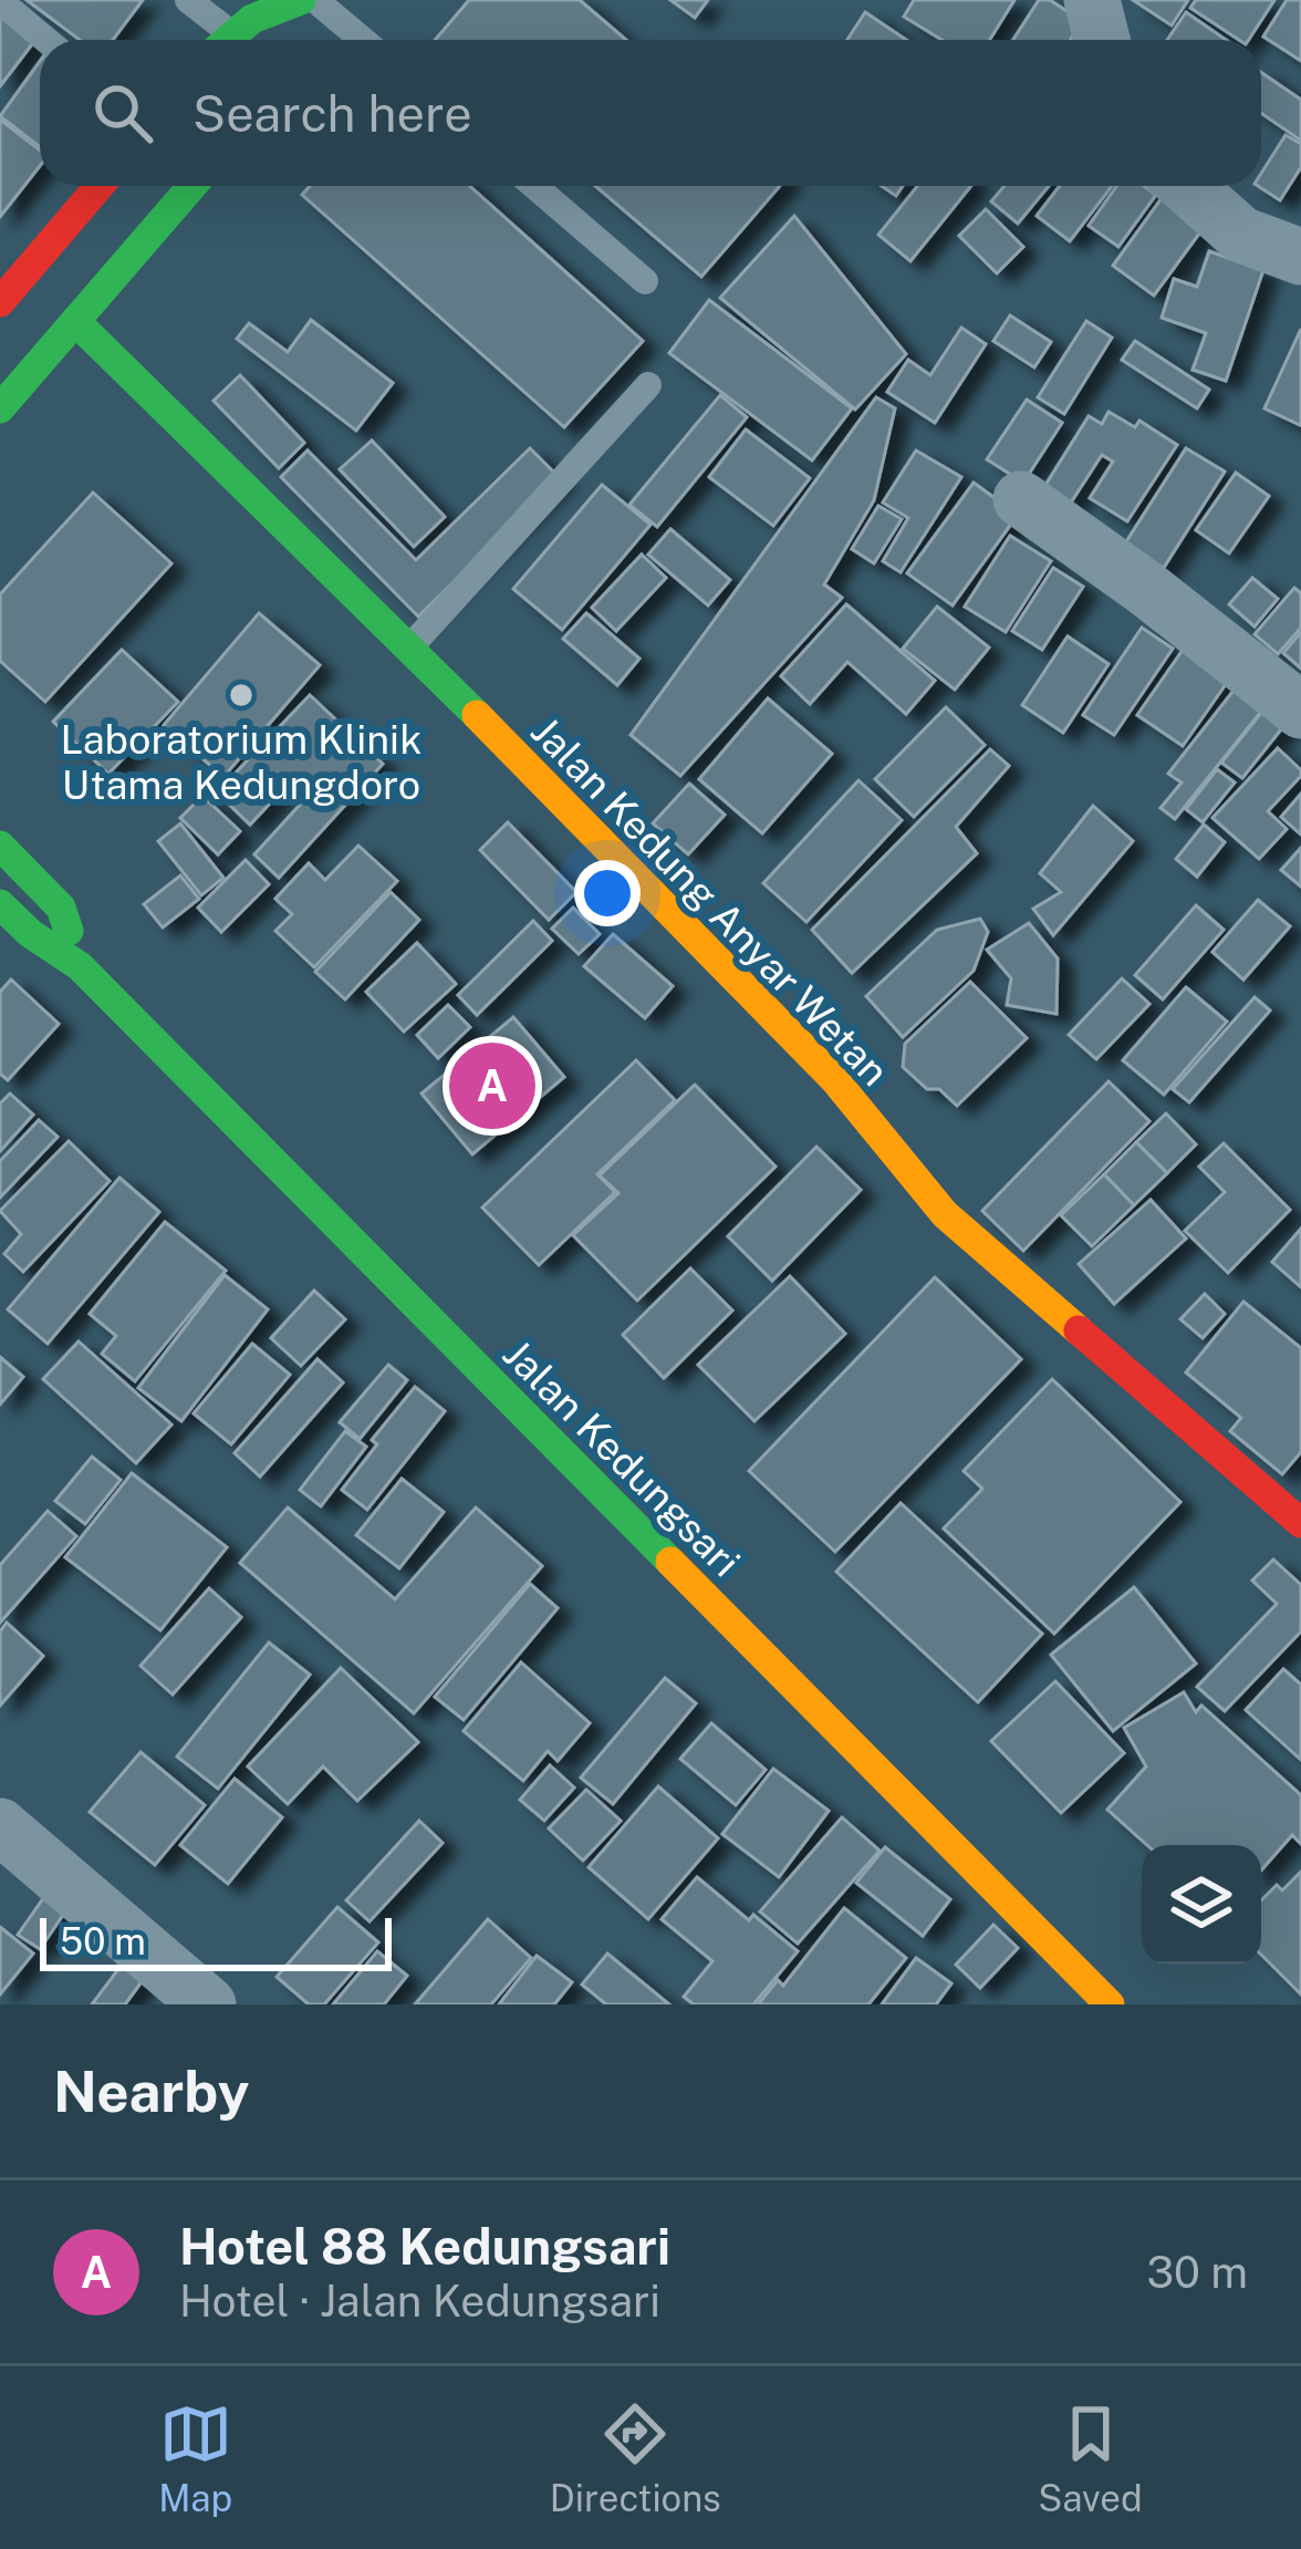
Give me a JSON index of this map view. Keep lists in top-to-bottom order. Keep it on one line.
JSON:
{"streets":{"street":["Jalan Kedung Anyar Wetan","Jalan Kedungsari"]},"places":["Laboratorium Klinik Utama Kedungdoro"],"scale_bar":"50 m","page":{"search":"Search here","pins":"A","scale":"50 m","heading":"Nearby","list":[{"mark":"A","name":"Hotel 88 Kedungsari","note":"Hotel · Jalan Kedungsari","value":"30 m"}],"nav":["Map","Directions","Saved"]}}
